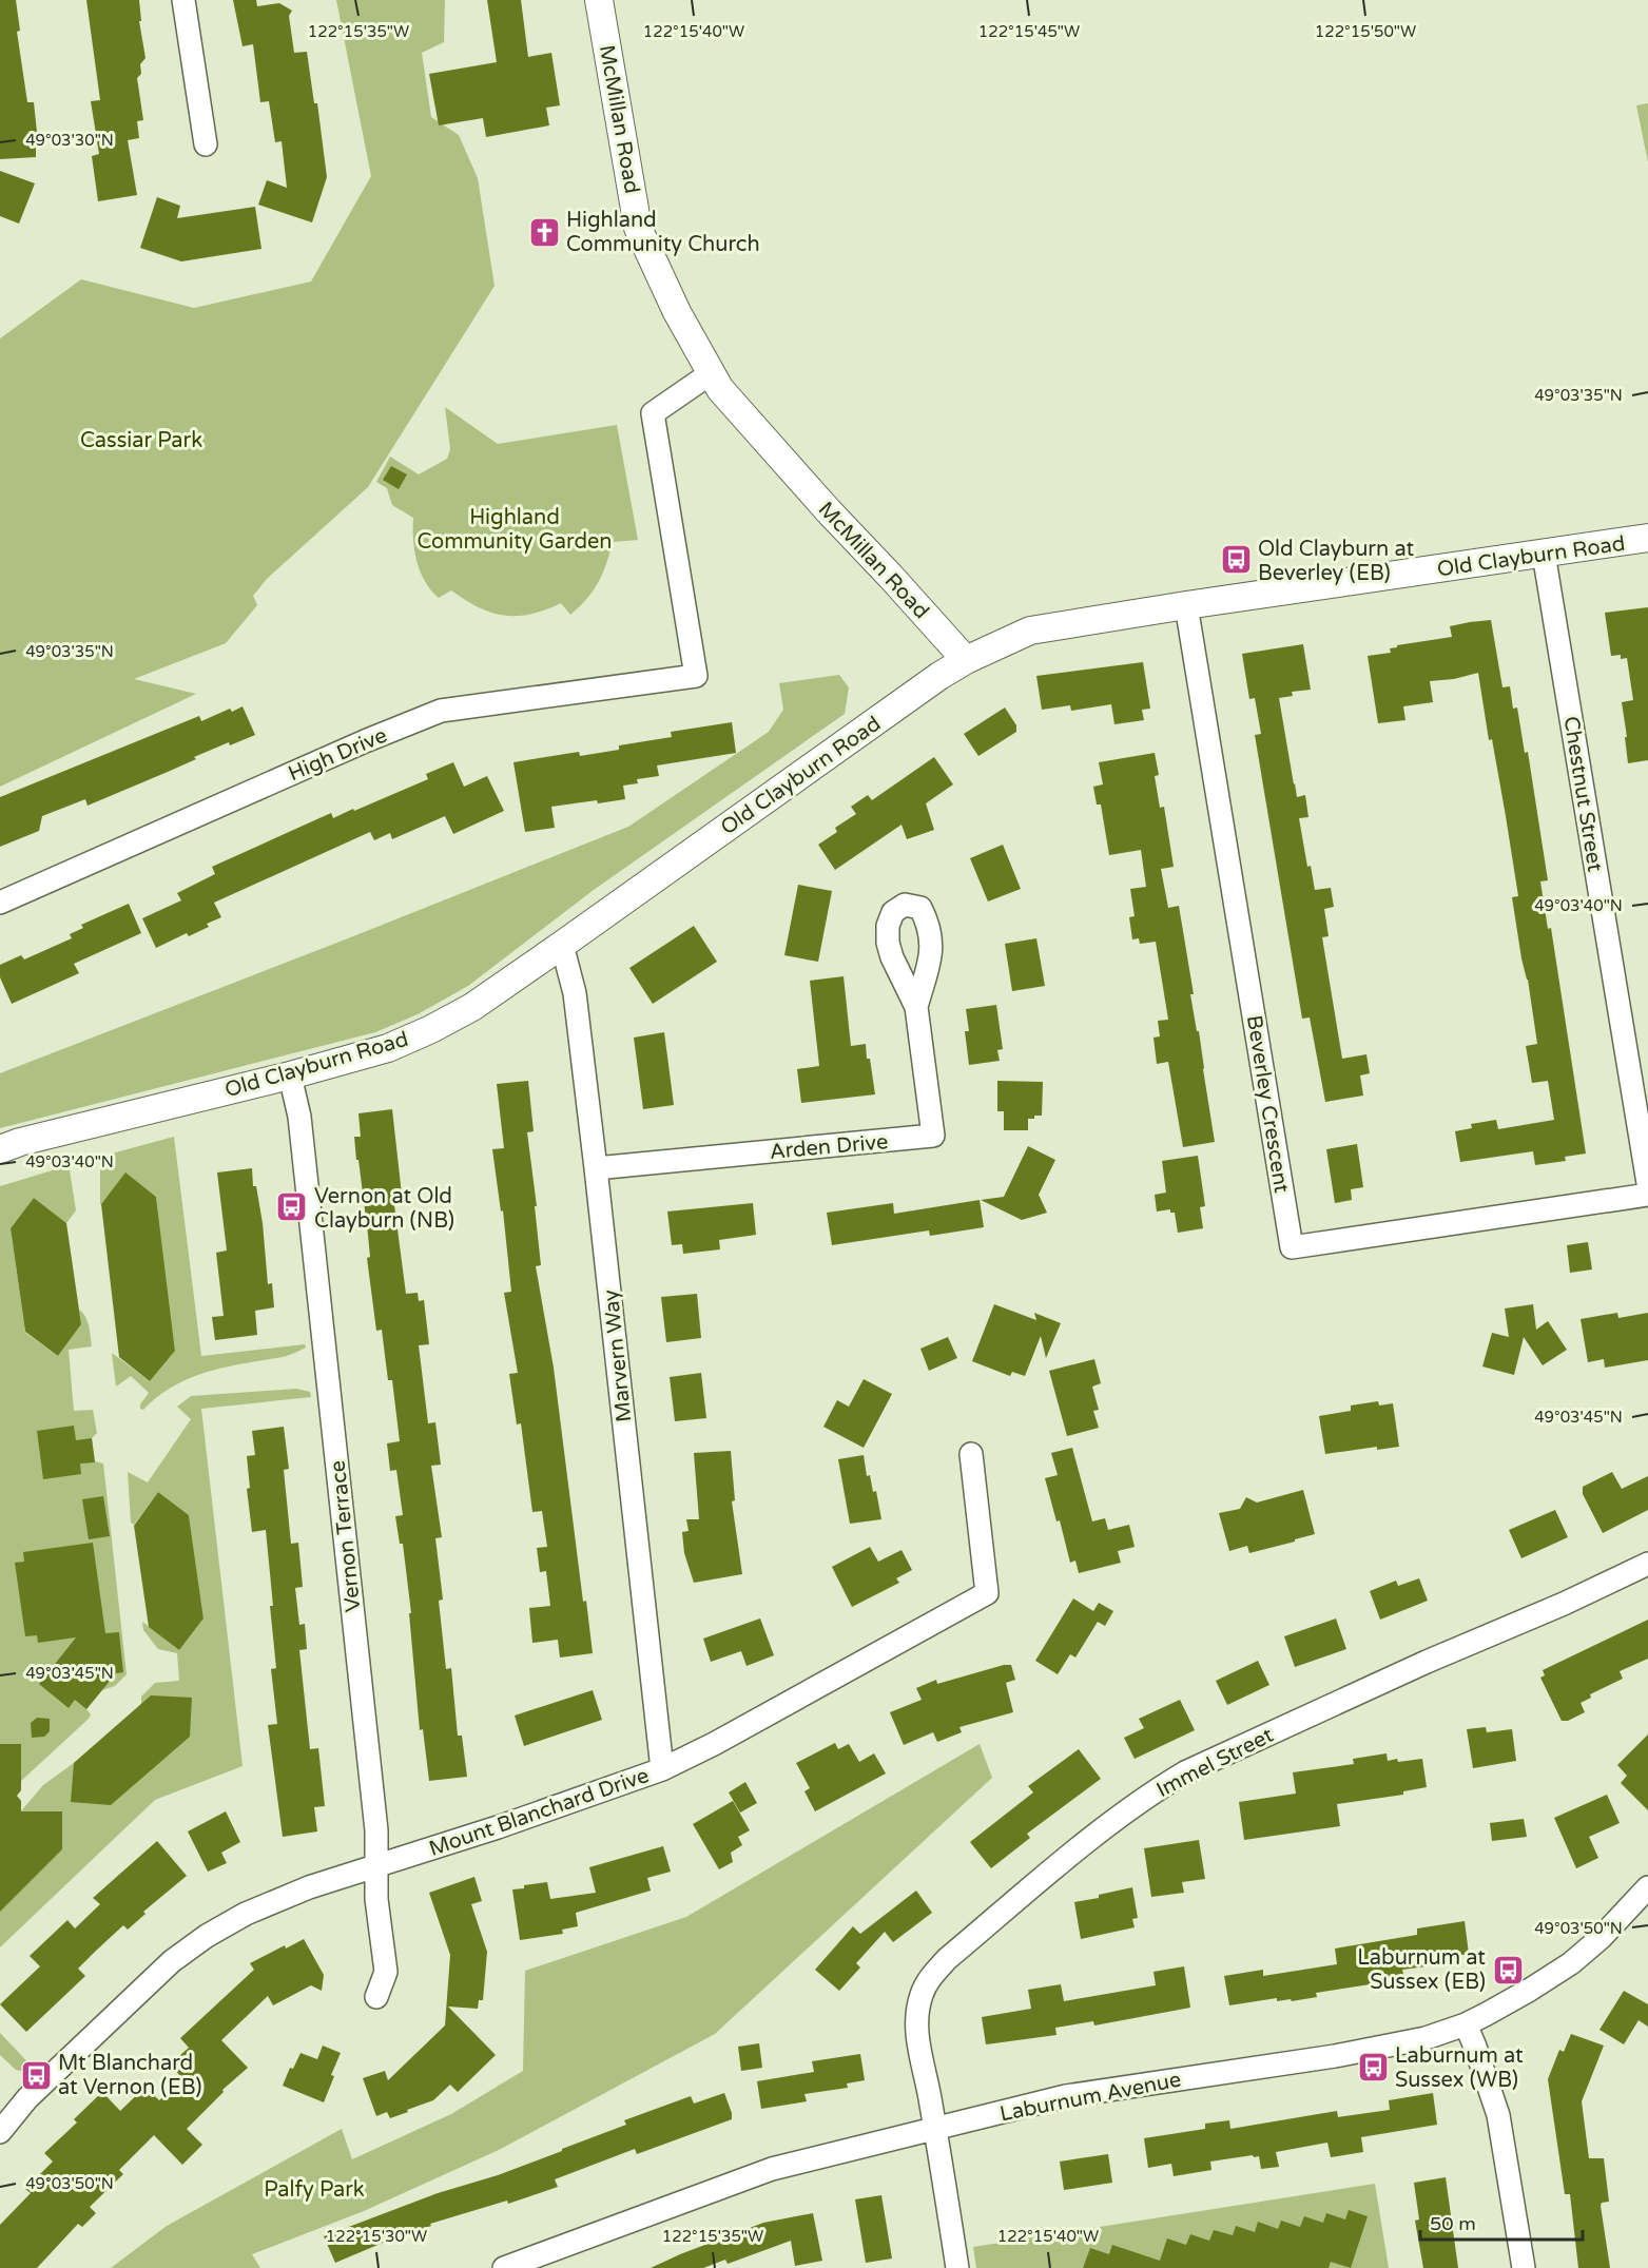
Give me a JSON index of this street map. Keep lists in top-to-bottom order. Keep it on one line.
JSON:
{"streets":{"main road":["McMillan Road","Old Clayburn Road"],"street":["High Drive","Chestnut Street","Beverley Crescent","Arden Drive","Marvern Way","Vernon Terrace","Immel Street","Mount Blanchard Drive","Laburnum Avenue"]},"crossings":[["McMillan Road","Old Clayburn Road"],["McMillan Road","High Drive"],["Old Clayburn Road","Chestnut Street"],["Old Clayburn Road","Beverley Crescent"],["Old Clayburn Road","Marvern Way"],["Old Clayburn Road","Vernon Terrace"],["Arden Drive","Marvern Way"],["Marvern Way","Mount Blanchard Drive"],["Vernon Terrace","Mount Blanchard Drive"],["Immel Street","Laburnum Avenue"]],"parks":["Cassiar Park","Highland Community Garden","Palfy Park"],"places":{"church":["Highland Community Church"],"bus stop":["Old Clayburn at Beverley (EB)","Vernon at Old Clayburn (NB)","Laburnum at Sussex (EB)","Laburnum at Sussex (WB)","Mt Blanchard at Vernon (EB)"]},"scale_bar":"50 m","coordinates":["122°15'35\"W","122°15'40\"W","122°15'45\"W","122°15'50\"W","49°03'30\"N","49°03'35\"N","49°03'40\"N","49°03'45\"N","49°03'50\"N","122°15'30\"W"]}
